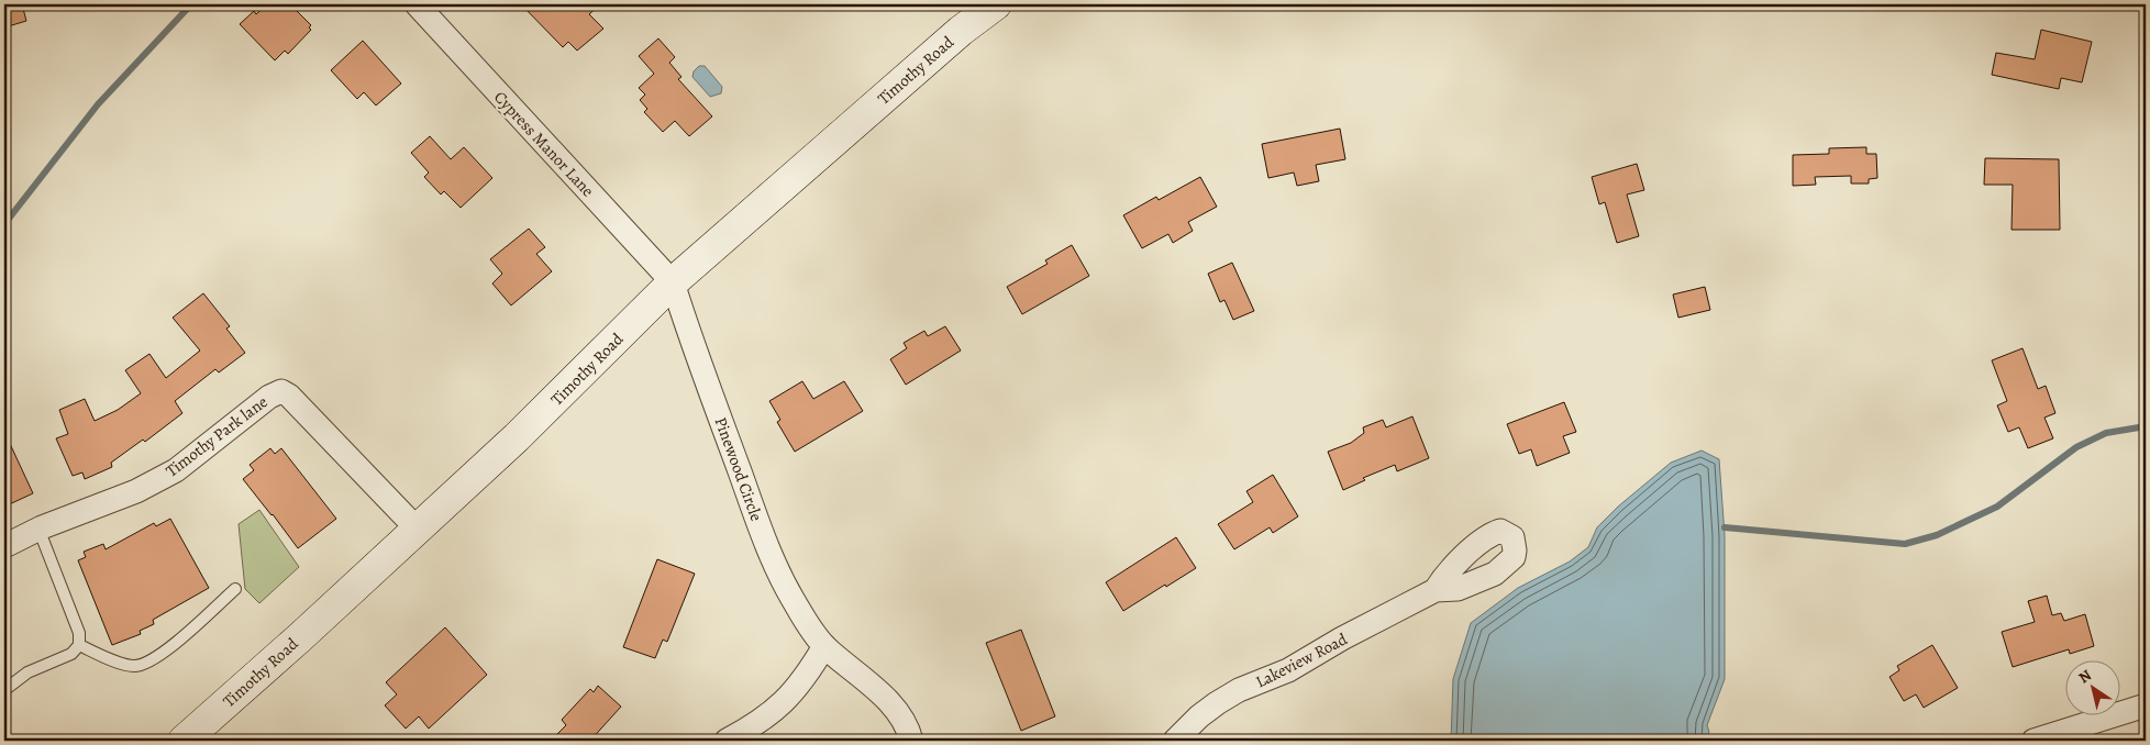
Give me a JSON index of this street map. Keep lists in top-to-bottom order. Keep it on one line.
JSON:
{"streets":{"main road":["Timothy Road"],"street":["Cypress Manor Lane","Timothy Park lane","Pinewood Circle","Lakeview Road"]},"crossings":[["Timothy Road","Cypress Manor Lane"],["Timothy Road","Timothy Park lane"],["Timothy Road","Pinewood Circle"],["Cypress Manor Lane","Pinewood Circle"]],"north":"top left"}
